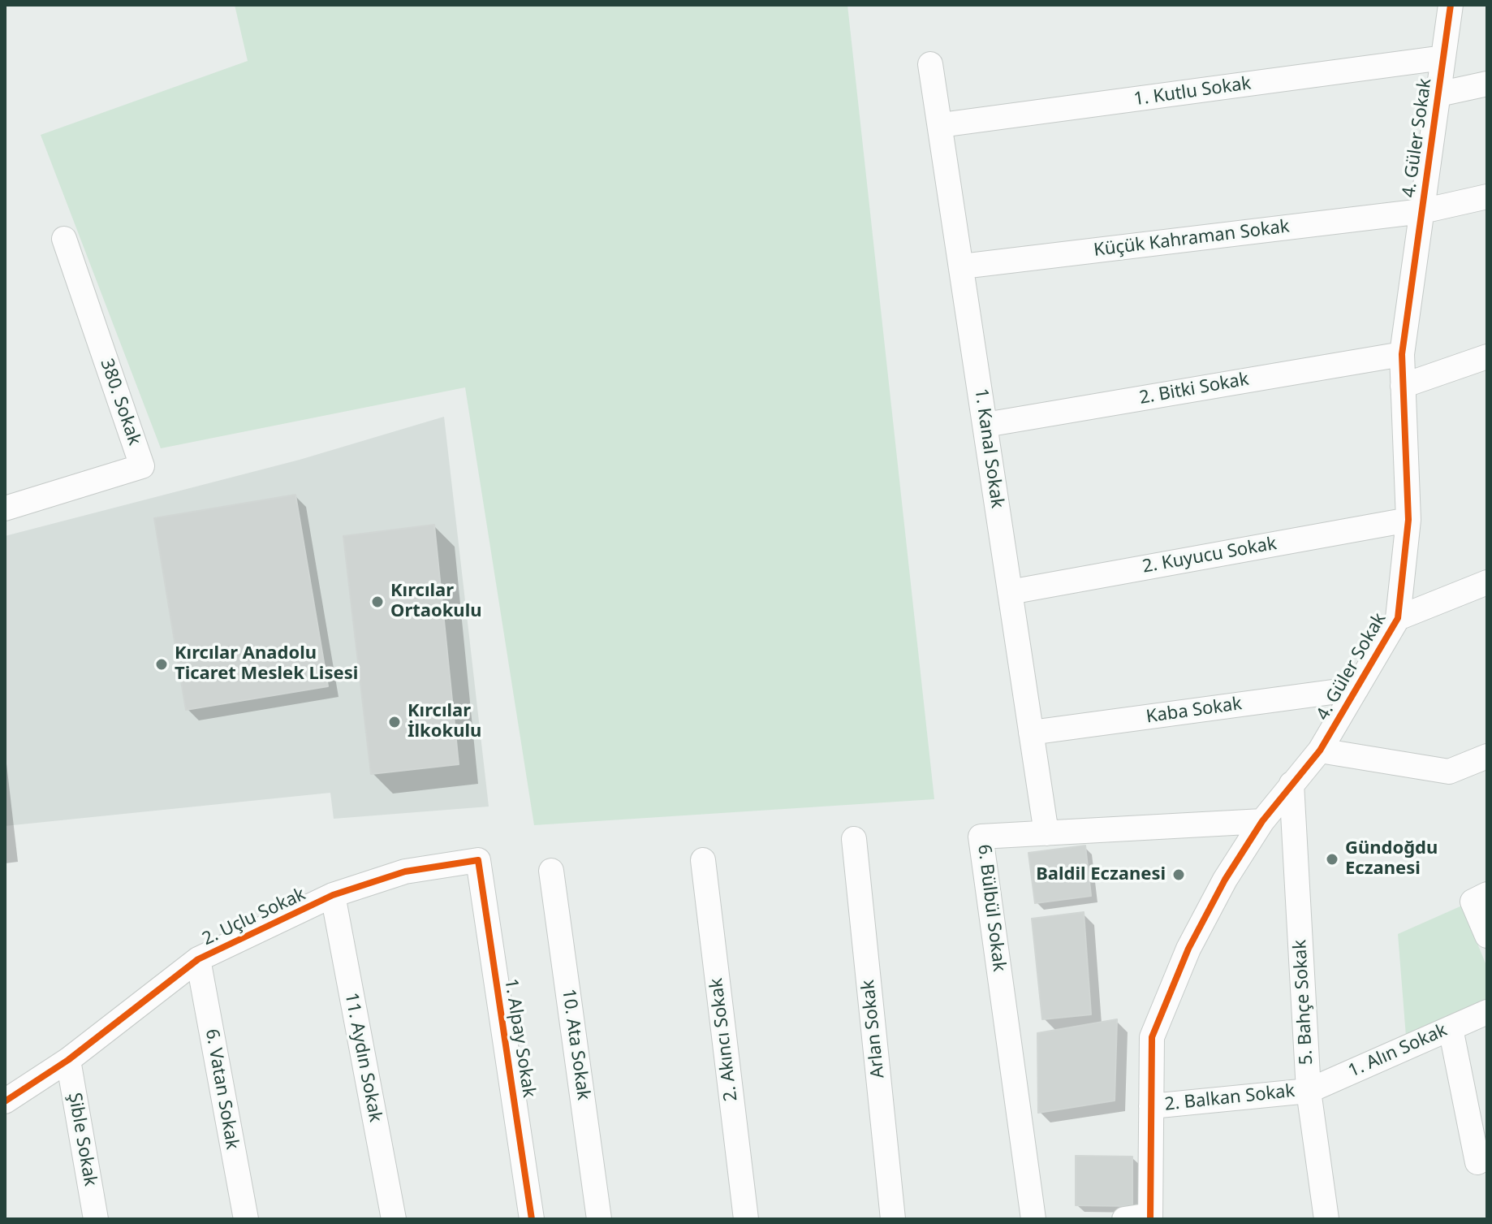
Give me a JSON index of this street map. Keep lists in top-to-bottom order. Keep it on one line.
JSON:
{"streets":{"street":["1. Kutlu Sokak","4. Güler Sokak","Küçük Kahraman Sokak","2. Bitki Sokak","380. Sokak","1. Kanal Sokak","2. Kuyucu Sokak","Kaba Sokak","6. Bülbül Sokak","2. Uçlu Sokak","5. Bahçe Sokak","Arlan Sokak","1. Alpay Sokak","2. Akıncı Sokak","10. Ata Sokak","1. Alın Sokak","11. Aydın Sokak","6. Vatan Sokak","2. Balkan Sokak","Şible Sokak"]},"crossings":[["1. Kutlu Sokak","4. Güler Sokak"],["1. Kutlu Sokak","1. Kanal Sokak"],["4. Güler Sokak","Küçük Kahraman Sokak"],["4. Güler Sokak","2. Bitki Sokak"],["4. Güler Sokak","2. Kuyucu Sokak"],["4. Güler Sokak","Kaba Sokak"],["4. Güler Sokak","6. Bülbül Sokak"],["4. Güler Sokak","5. Bahçe Sokak"],["4. Güler Sokak","2. Balkan Sokak"],["Küçük Kahraman Sokak","1. Kanal Sokak"],["2. Bitki Sokak","1. Kanal Sokak"],["1. Kanal Sokak","2. Kuyucu Sokak"],["1. Kanal Sokak","Kaba Sokak"],["1. Kanal Sokak","6. Bülbül Sokak"],["2. Uçlu Sokak","1. Alpay Sokak"],["2. Uçlu Sokak","11. Aydın Sokak"],["2. Uçlu Sokak","6. Vatan Sokak"],["2. Uçlu Sokak","Şible Sokak"],["5. Bahçe Sokak","1. Alın Sokak"],["5. Bahçe Sokak","2. Balkan Sokak"],["1. Alın Sokak","2. Balkan Sokak"]],"places":["Kırcılar Ortaokulu","Kırcılar Anadolu Ticaret Meslek Lisesi","Kırcılar İlkokulu","Gündoğdu Eczanesi","Baldil Eczanesi"]}
